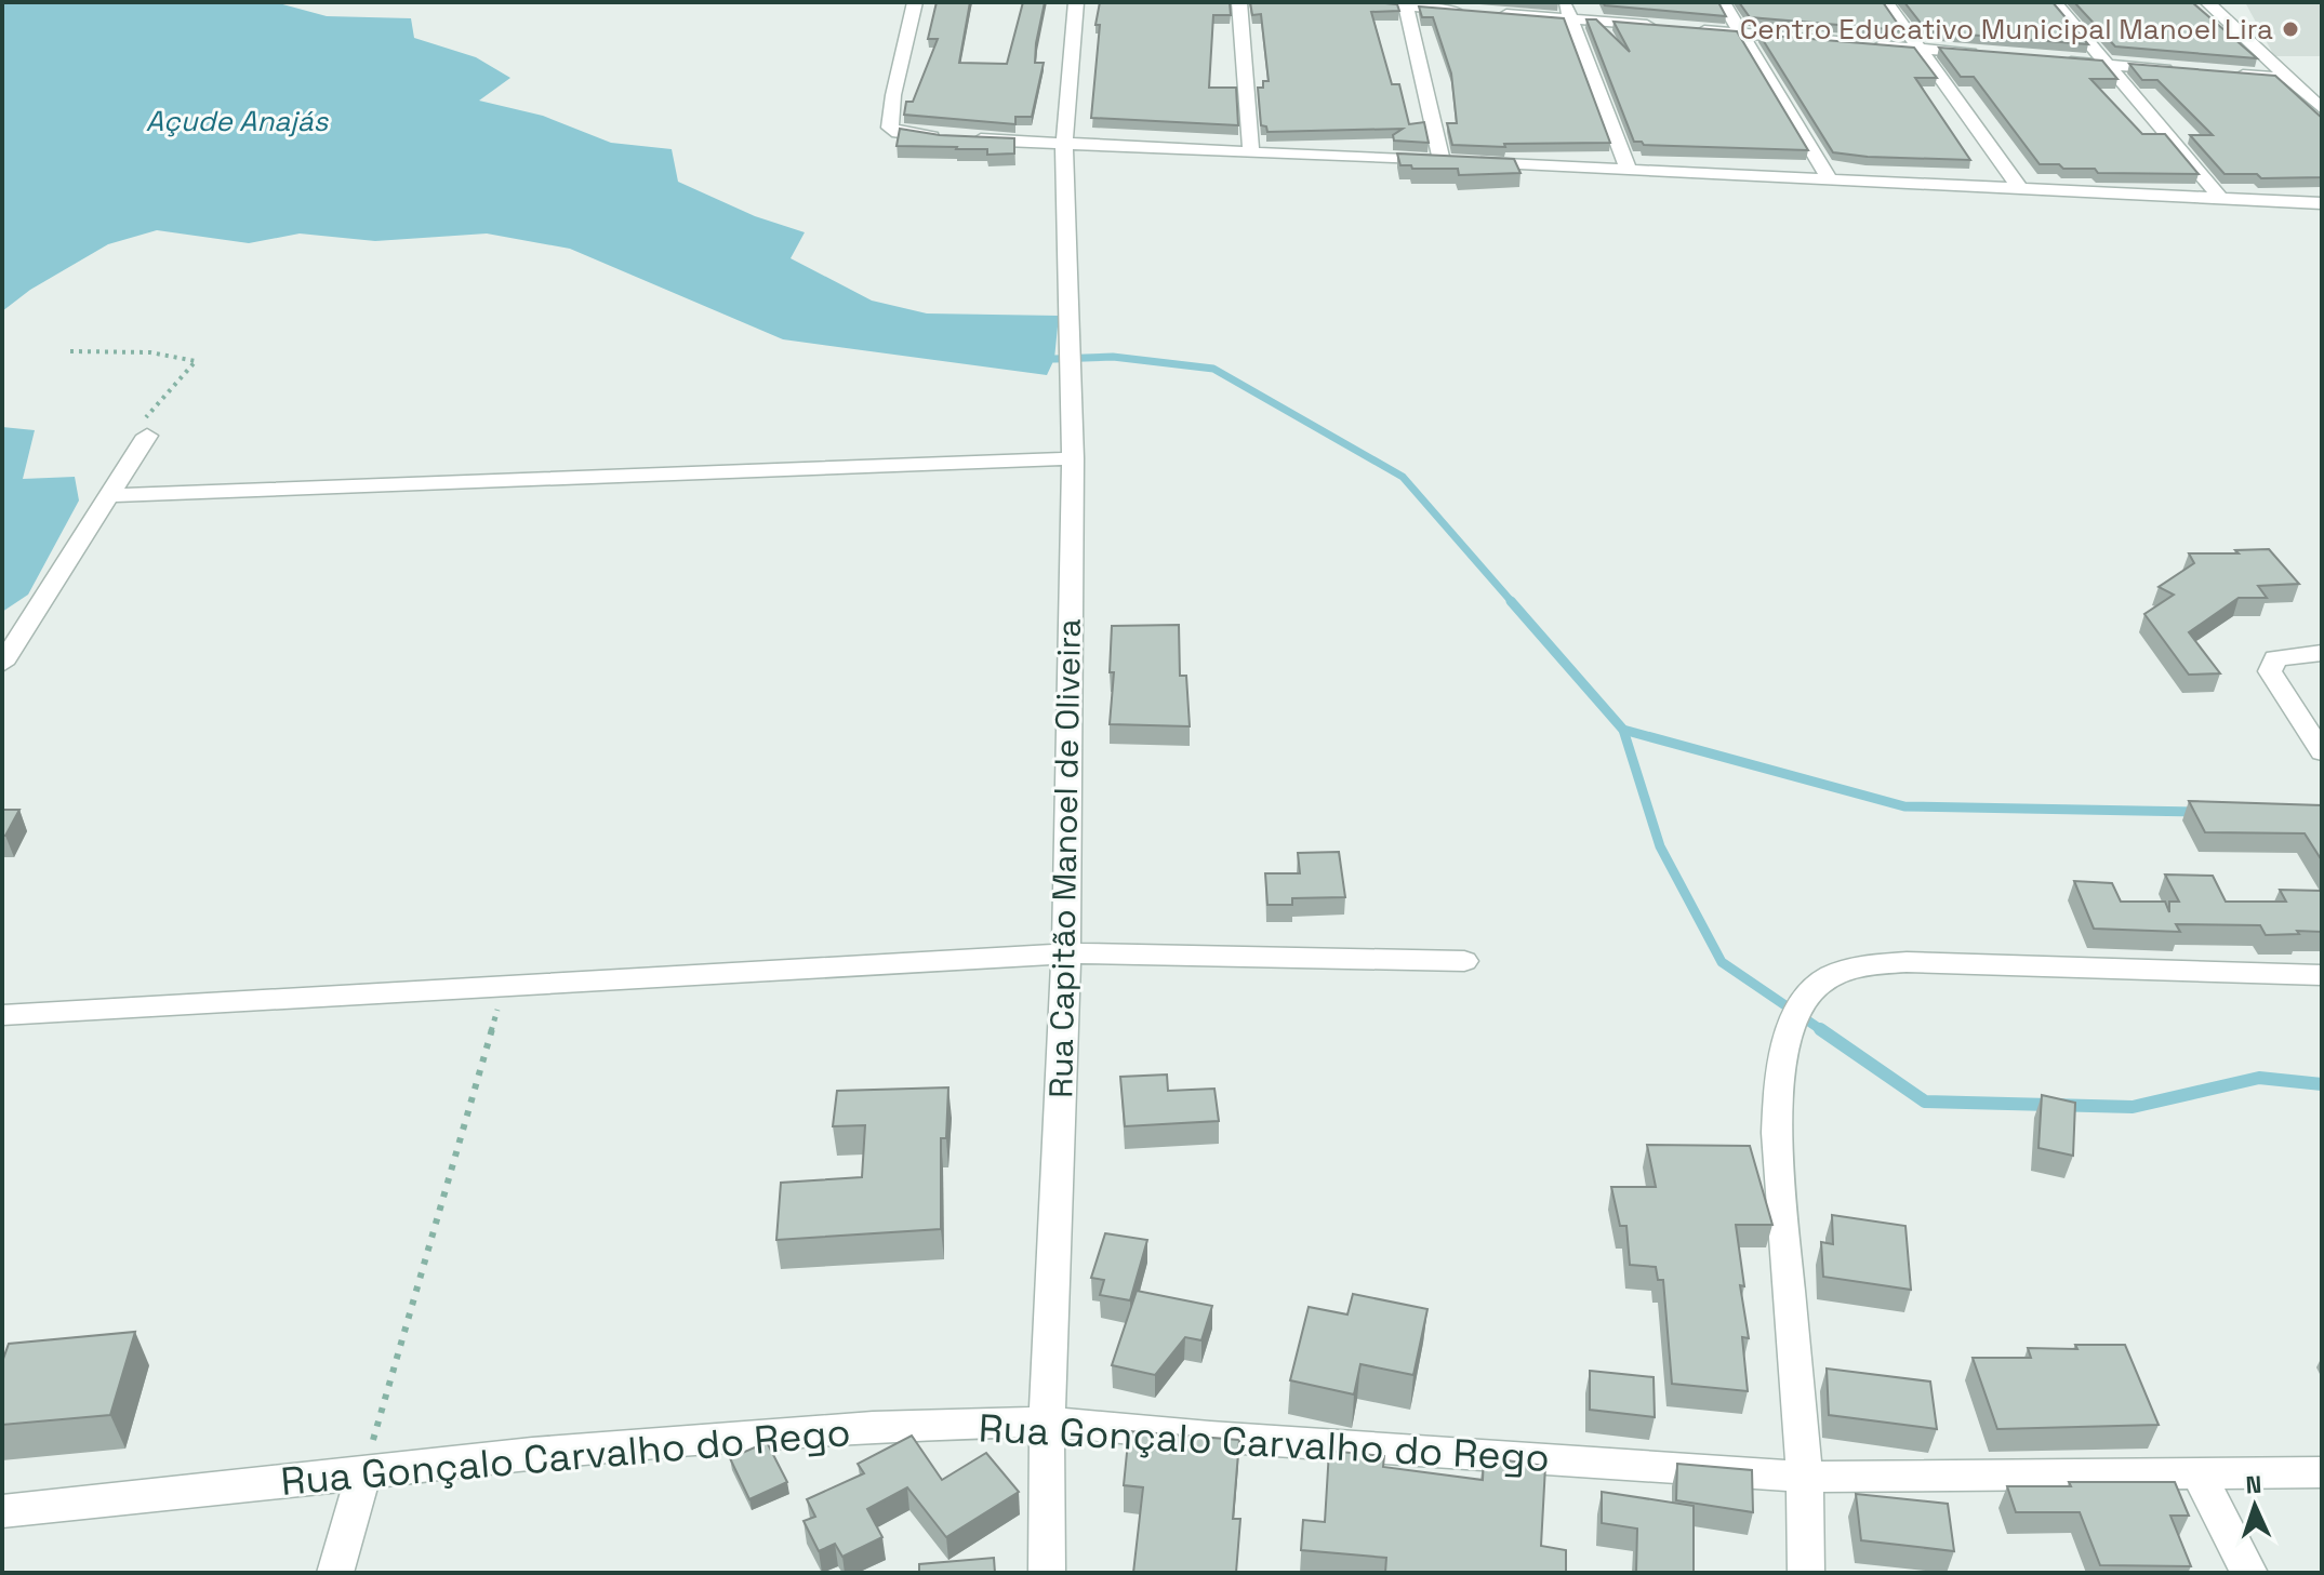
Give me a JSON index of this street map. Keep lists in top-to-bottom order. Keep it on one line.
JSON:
{"streets":{"street":["Rua Capitão Manoel de Oliveira","Rua Gonçalo Carvalho do Rego"]},"crossings":[["Rua Capitão Manoel de Oliveira","Rua Gonçalo Carvalho do Rego"]],"water":["Açude Anajás"],"places":["Centro Educativo Municipal Manoel Lira"],"north":"top"}
